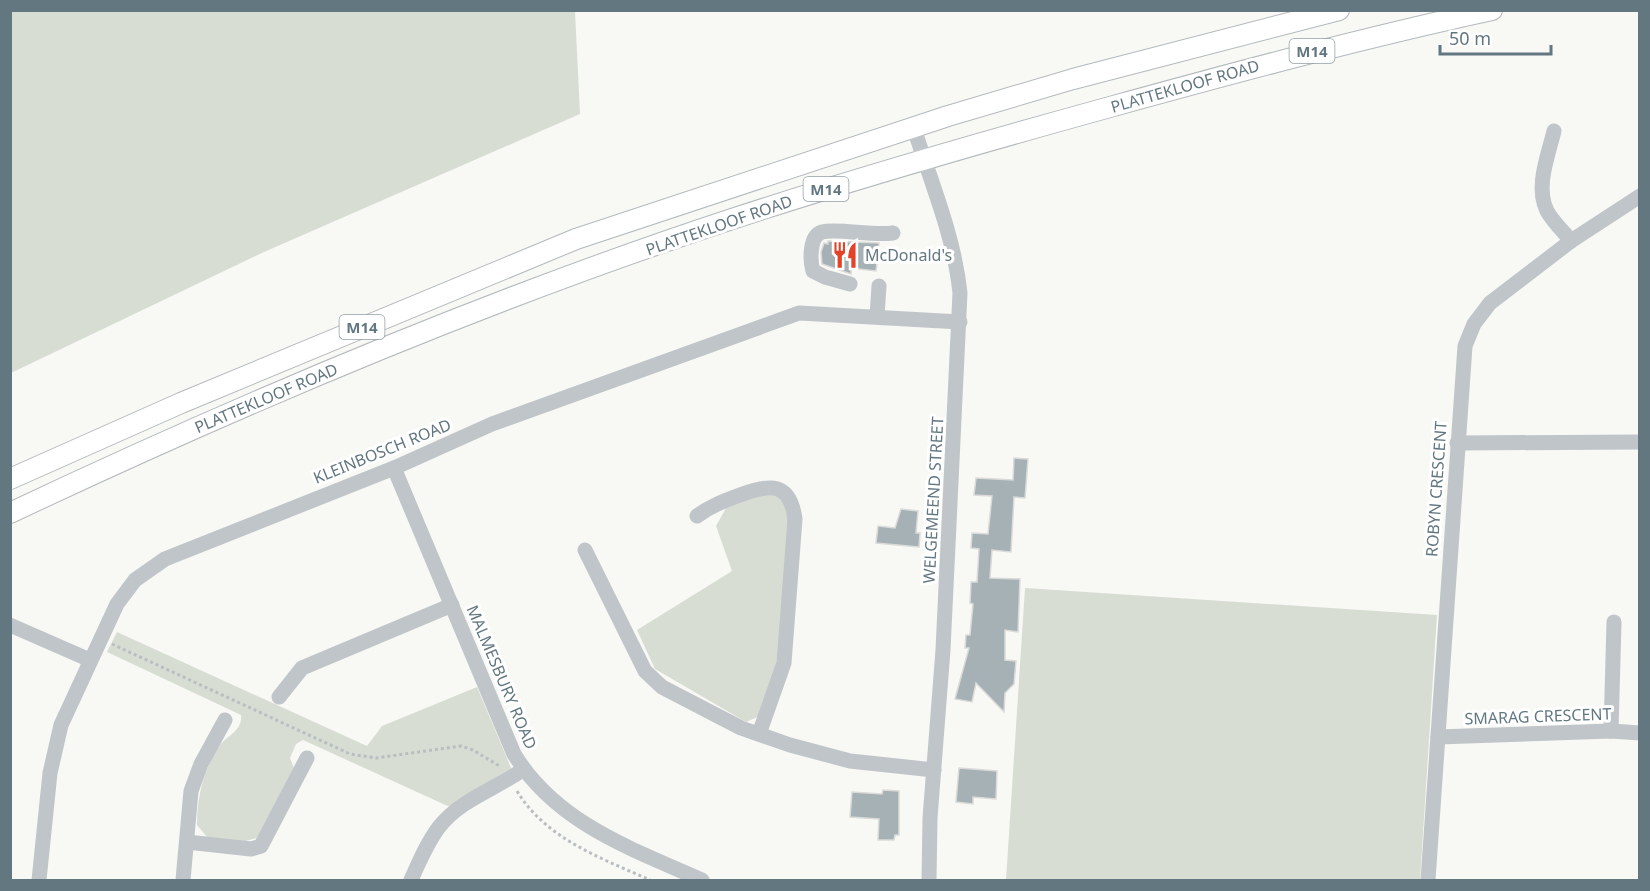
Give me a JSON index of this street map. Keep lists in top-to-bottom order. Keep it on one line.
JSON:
{"streets":{"main road":["M14","PLATTEKLOOF ROAD"],"street":["KLEINBOSCH ROAD","ROBYN CRESCENT","WELGEMEEND STREET","MALMESBURY ROAD","SMARAG CRESCENT"]},"crossings":[["PLATTEKLOOF ROAD","WELGEMEEND STREET"],["KLEINBOSCH ROAD","WELGEMEEND STREET"],["KLEINBOSCH ROAD","MALMESBURY ROAD"],["ROBYN CRESCENT","SMARAG CRESCENT"]],"places":{"restaurant":["McDonald's"]},"scale_bar":"50 m"}
